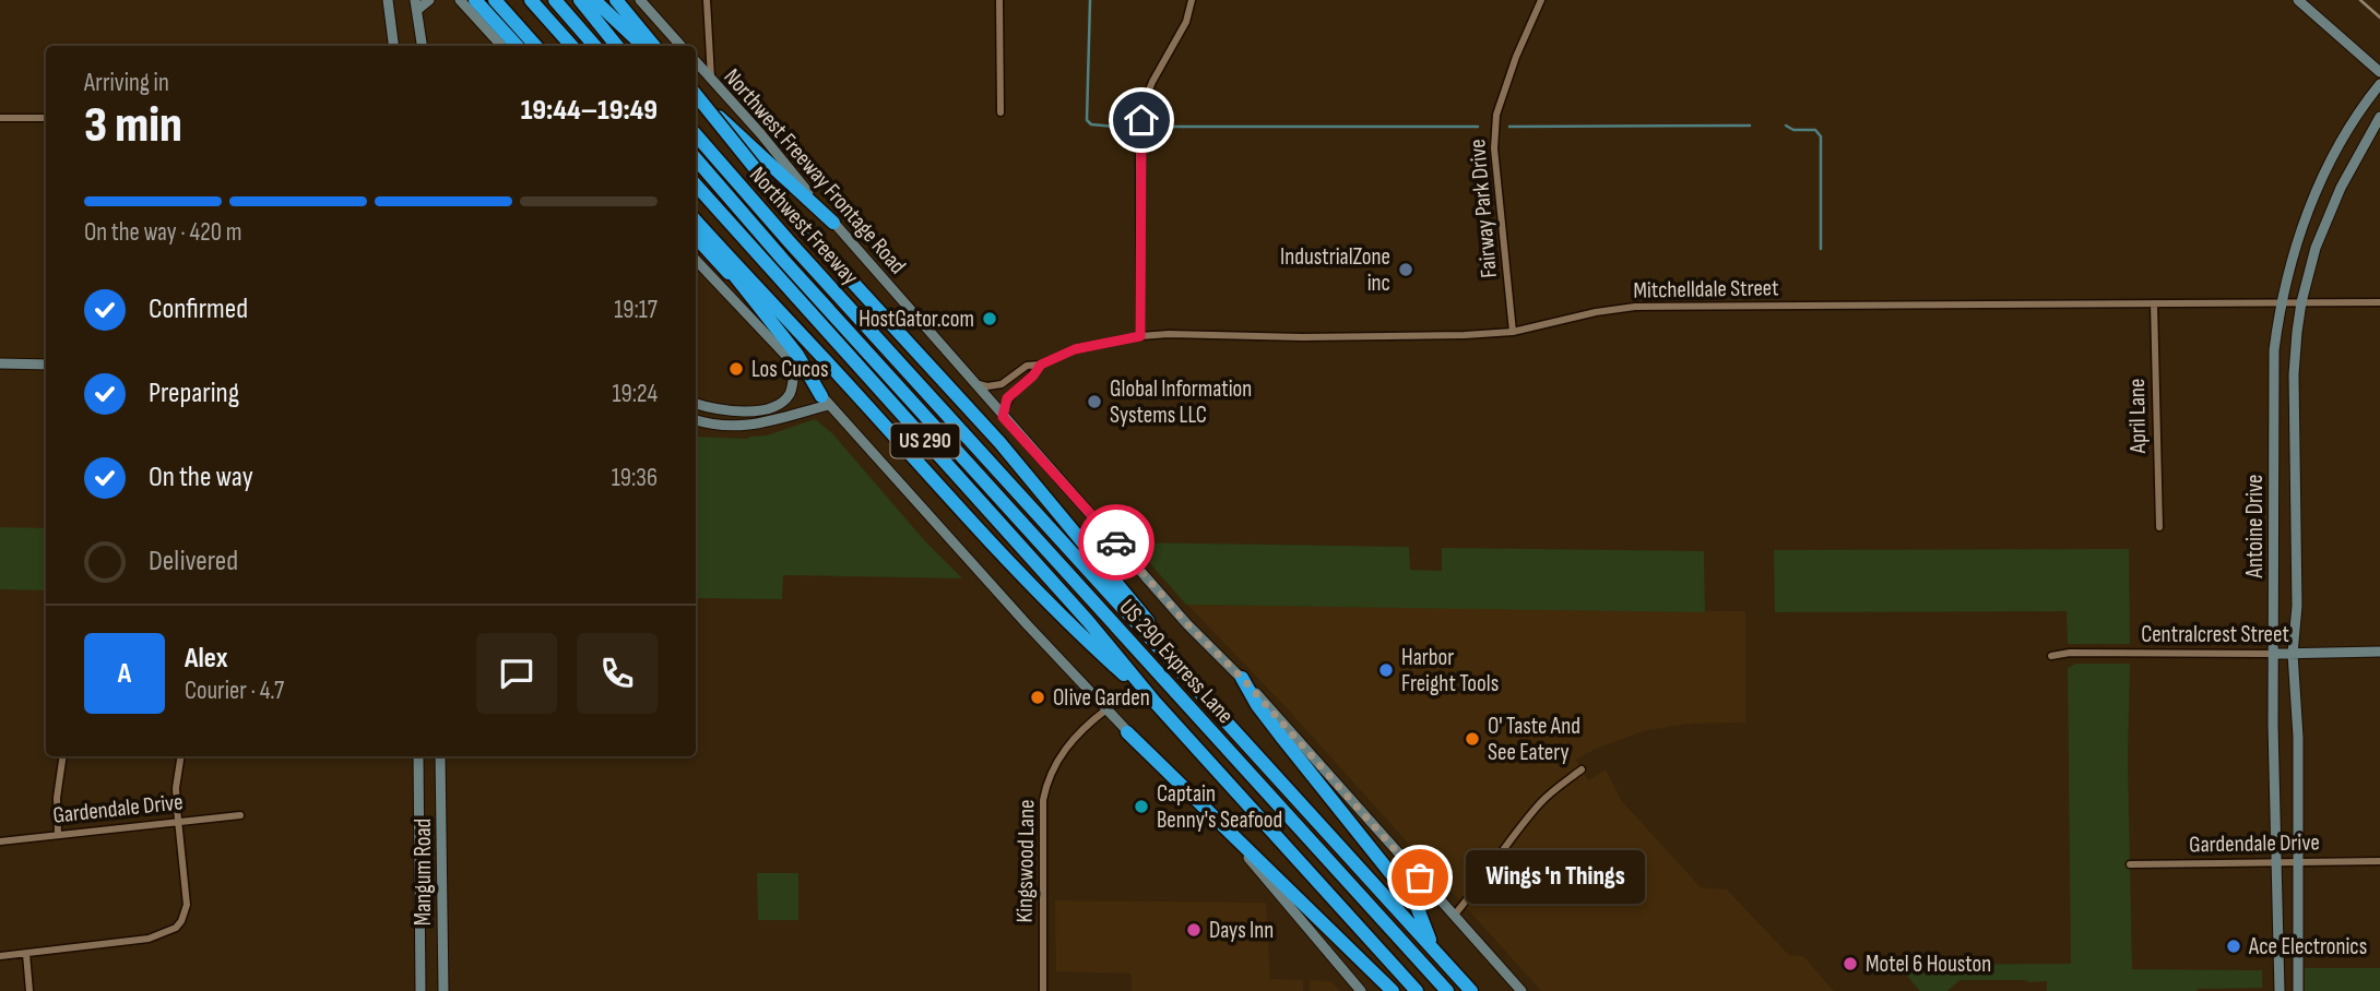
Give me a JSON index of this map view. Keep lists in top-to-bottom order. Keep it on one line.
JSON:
{"streets":{"highway":["Northwest Freeway","US 290","US 290 Express Lane"],"main road":["Northwest Freeway Frontage Road","Antoine Drive","Centralcrest Street","Mangum Road"],"street":["Fairway Park Drive","Mitchelldale Street","April Lane","Gardendale Drive","Kingswood Lane"]},"crossings":[["Northwest Freeway Frontage Road","Mitchelldale Street"],["Fairway Park Drive","Mitchelldale Street"],["Mitchelldale Street","April Lane"],["Mitchelldale Street","Antoine Drive"],["Antoine Drive","Centralcrest Street"],["Antoine Drive","Gardendale Drive"]],"places":["IndustrialZone inc","HostGator.com","Los Cucos","Global Information Systems LLC","Harbor Freight Tools","Olive Garden","O' Taste And See Eatery","Captain Benny's Seafood","Wings 'n Things","Days Inn","Ace Electronics","Motel 6 Houston"],"page":{"heading":["3 min","Arriving in","19:44–19:49"],"panel":["Alex","Courier · 4.7"],"bar":"On the way · 420 m","list":[["Confirmed","19:17"],["Preparing","19:24"],["On the way","19:36"],"Delivered"],"round":"A","bubble":"Wings 'n Things"}}
